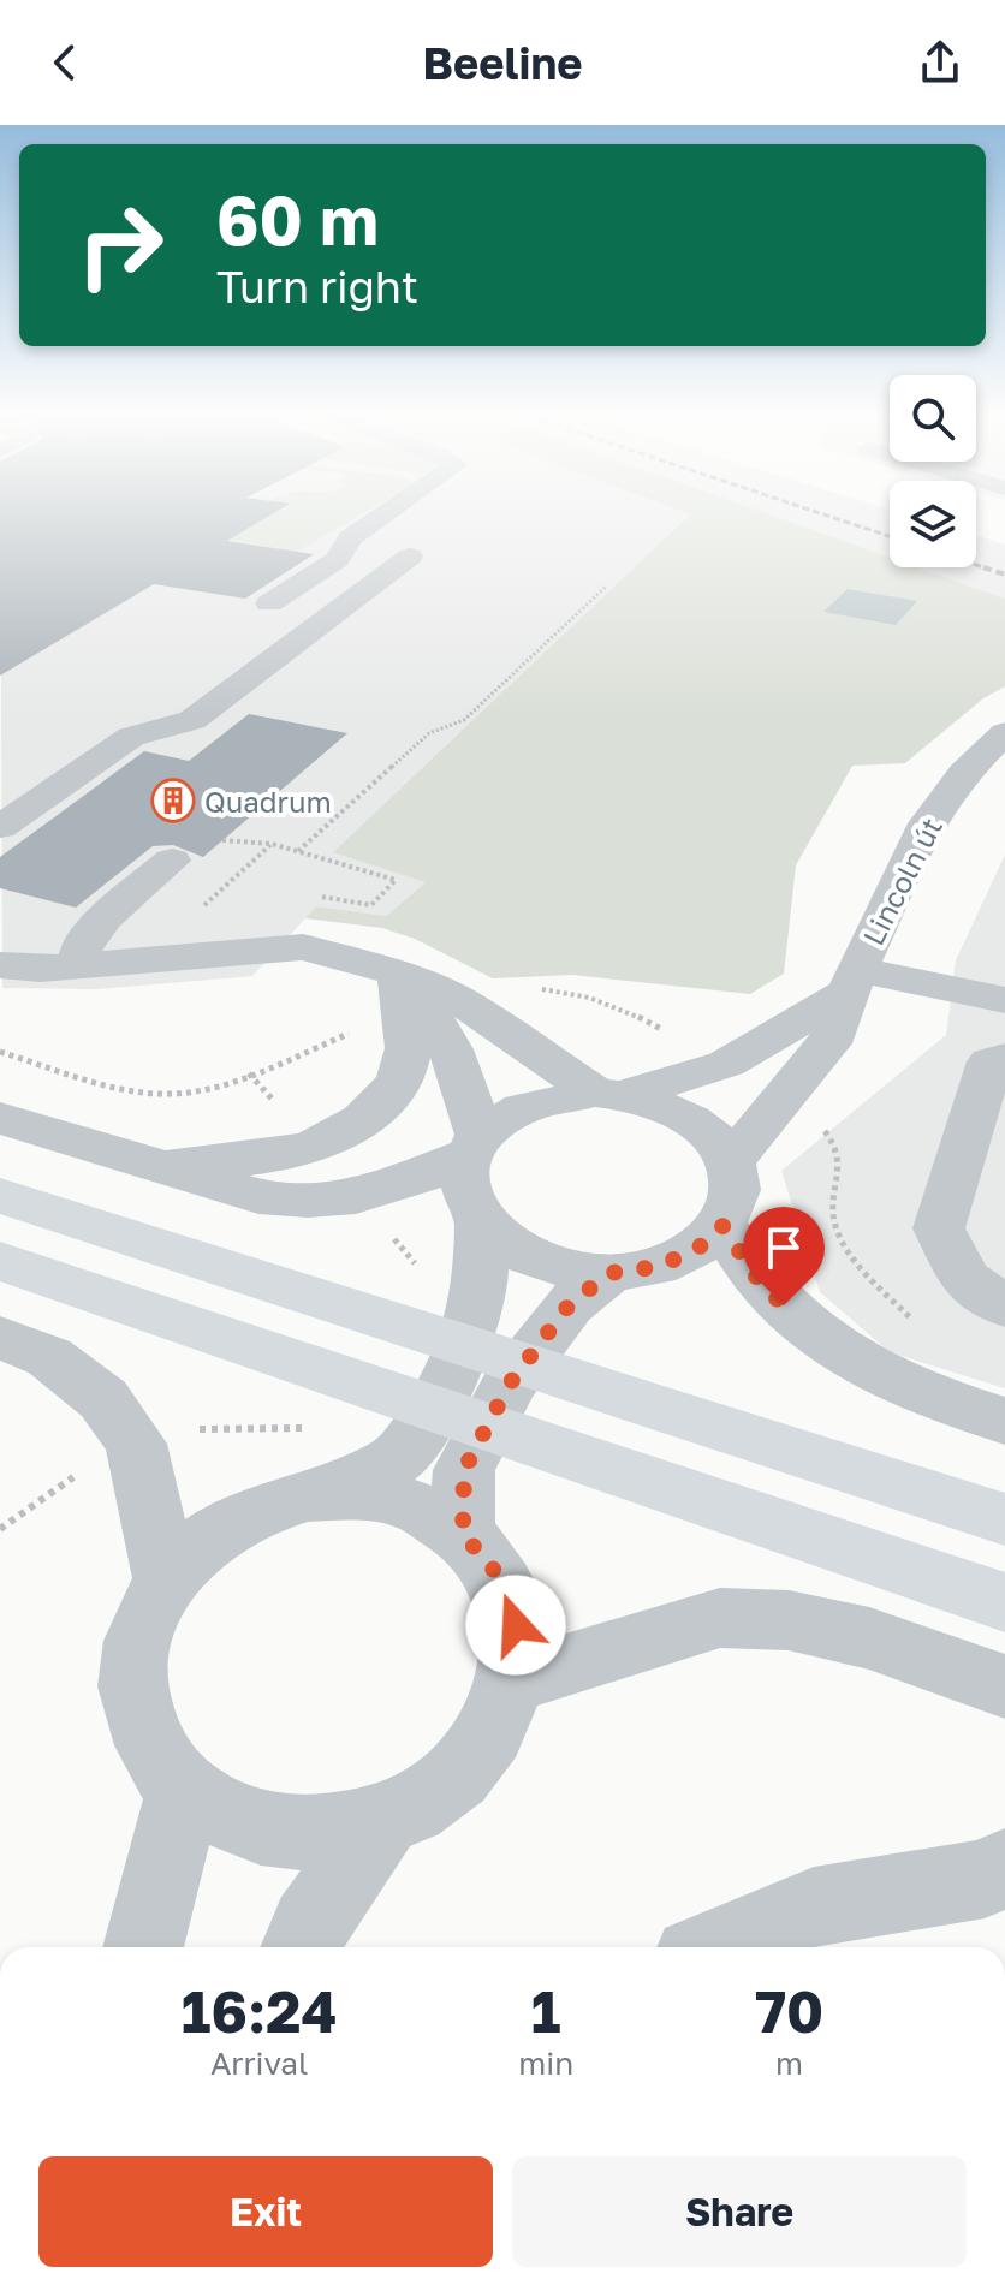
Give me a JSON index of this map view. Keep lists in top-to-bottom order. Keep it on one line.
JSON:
{"streets":{"street":["Lincoln út"]},"places":{"building":["Quadrum"]},"page":{"header":"Beeline","turn":["60 m","Turn right"],"eta":["16:24","Arrival","1","min","70","m"],"buttons":["Exit","Share"]}}
